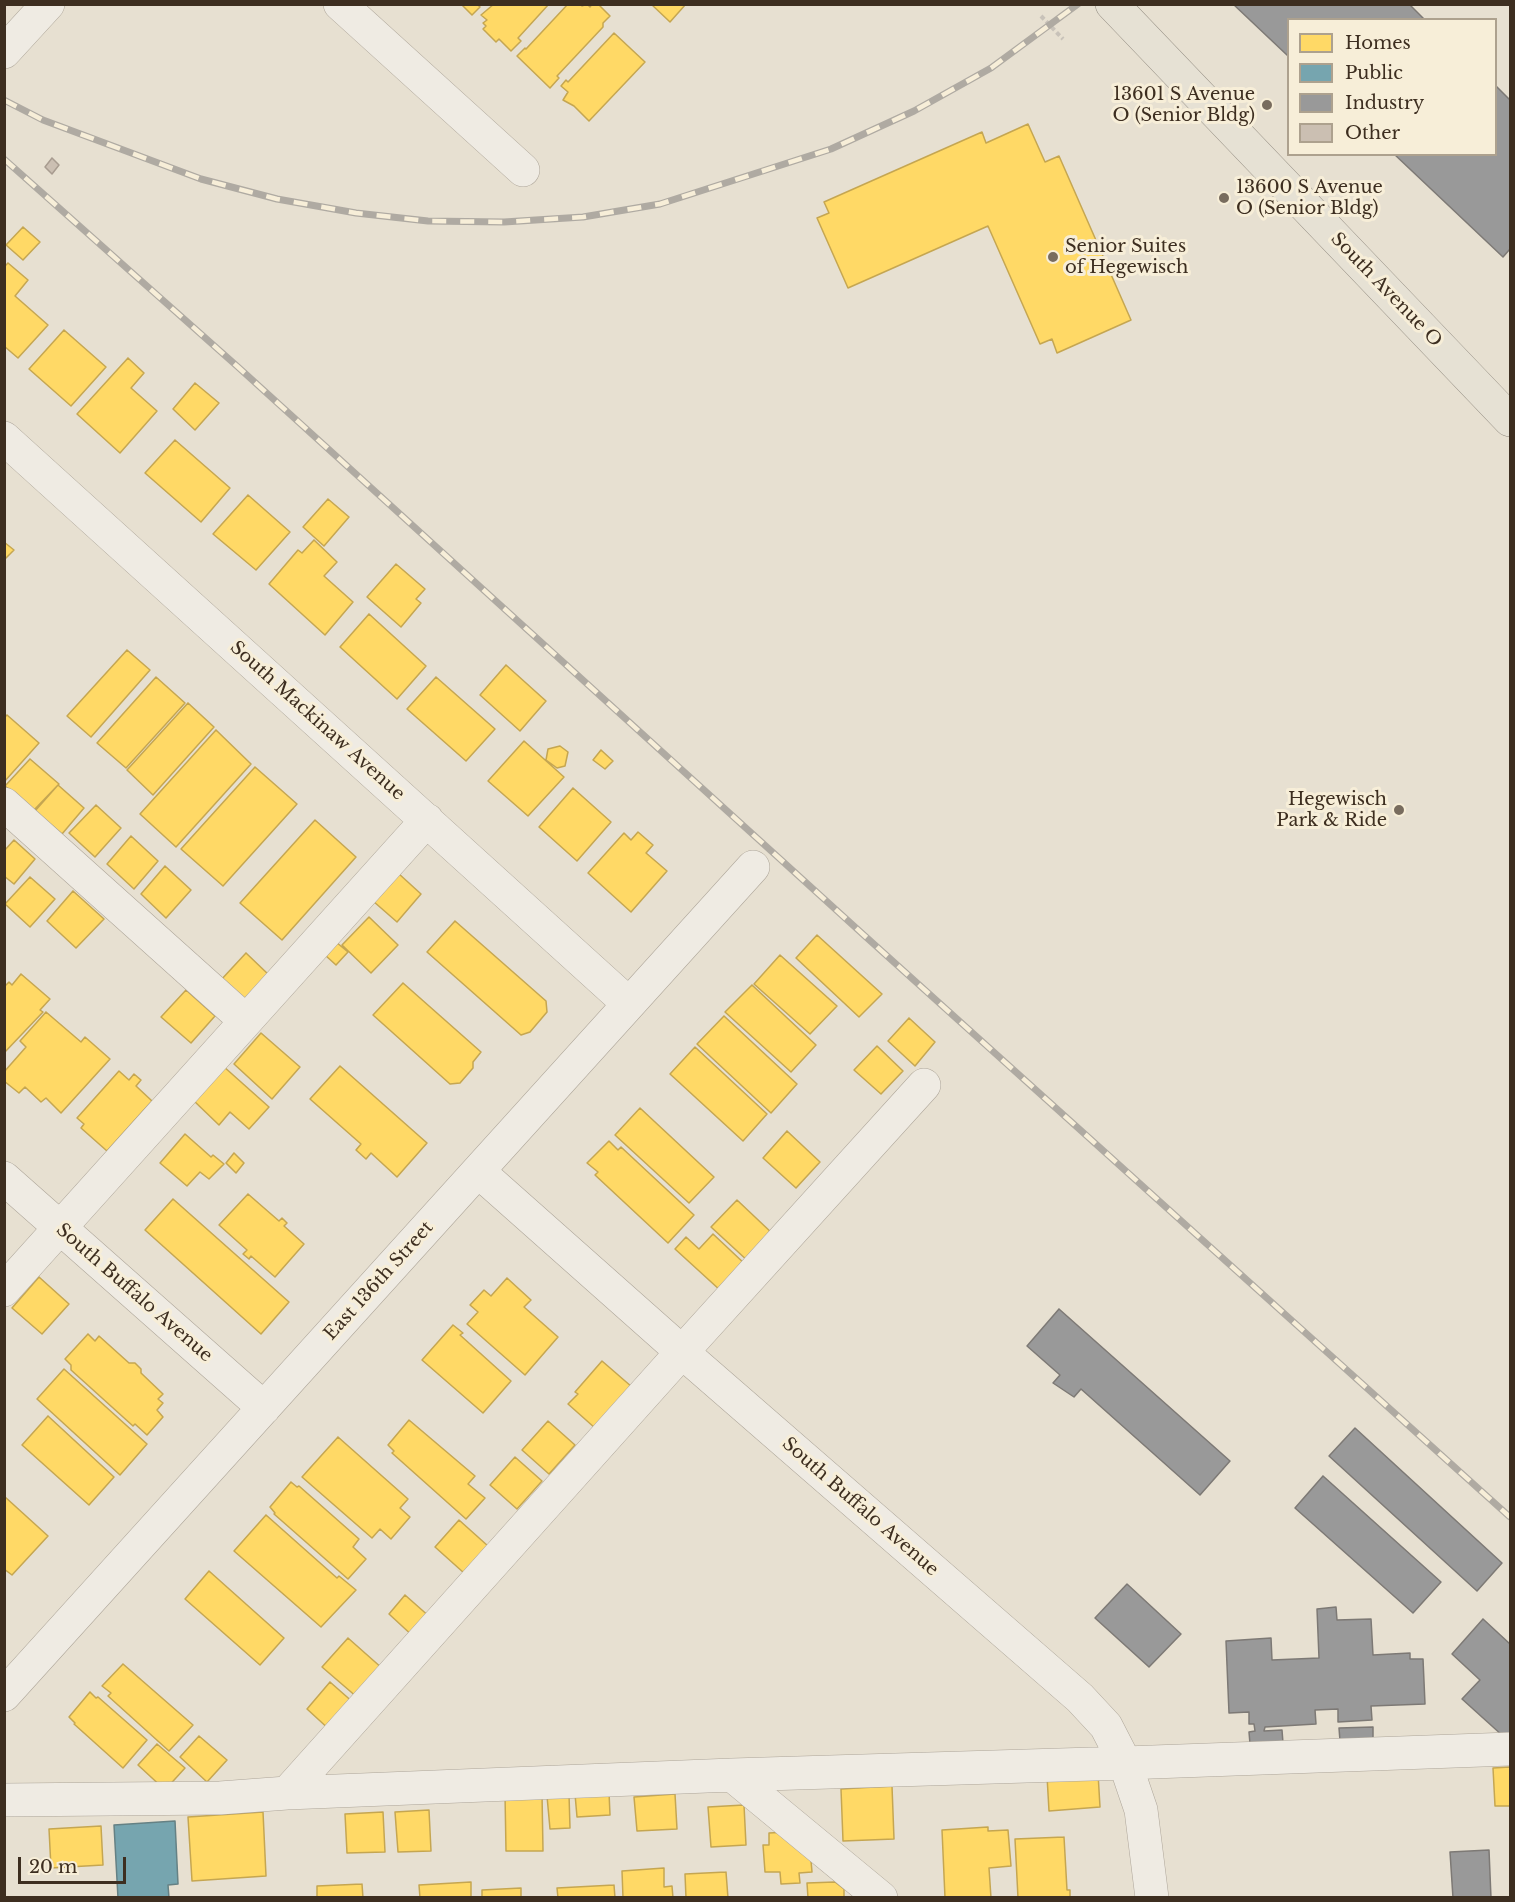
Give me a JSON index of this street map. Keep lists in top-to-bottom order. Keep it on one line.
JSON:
{"streets":{"main road":["South Avenue O"],"street":["South Mackinaw Avenue","East 136th Street","South Buffalo Avenue"]},"crossings":[["South Mackinaw Avenue","East 136th Street"],["East 136th Street","South Buffalo Avenue"]],"places":["13601 S Avenue O (Senior Bldg)","13600 S Avenue O (Senior Bldg)","Senior Suites of Hegewisch","Hegewisch Park & Ride"],"legend":["Homes","Public","Industry","Other"],"scale_bar":"20 m"}
